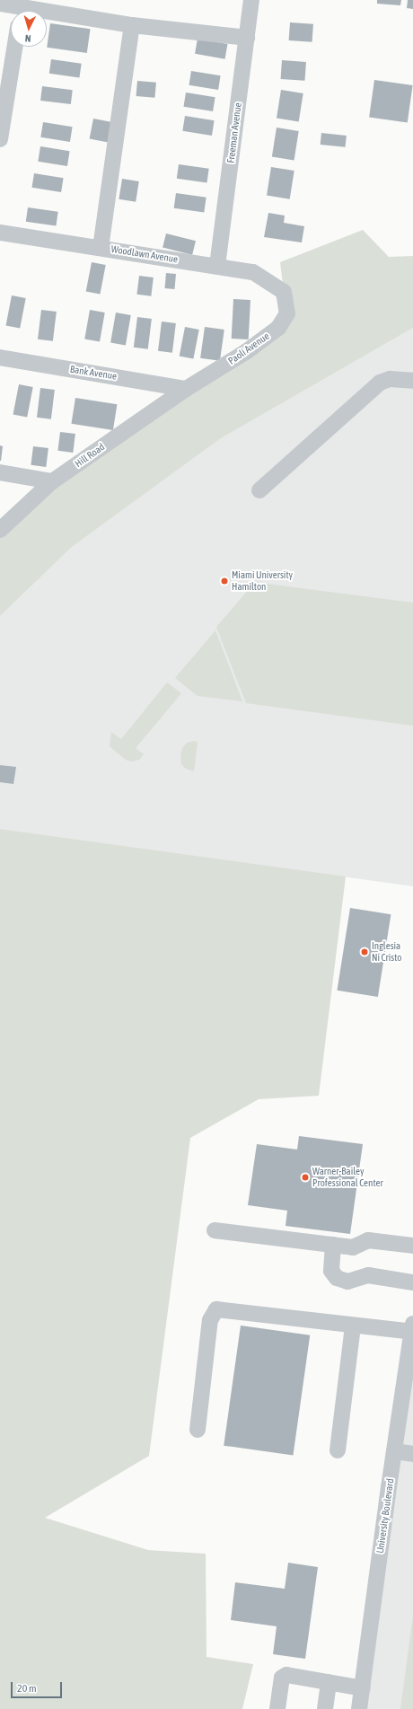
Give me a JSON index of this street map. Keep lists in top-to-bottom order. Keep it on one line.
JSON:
{"streets":{"street":["Freeman Avenue","Woodlawn Avenue","Paoli Avenue","Bank Avenue","Hill Road","University Boulevard"]},"crossings":[["Freeman Avenue","Woodlawn Avenue"],["Woodlawn Avenue","Paoli Avenue"],["Paoli Avenue","Bank Avenue"],["Paoli Avenue","Hill Road"],["Bank Avenue","Hill Road"]],"places":["Miami University Hamilton","Inglesia Ni Cristo","Warner-Bailey Professional Center"],"scale_bar":"20 m","north":"bottom"}
